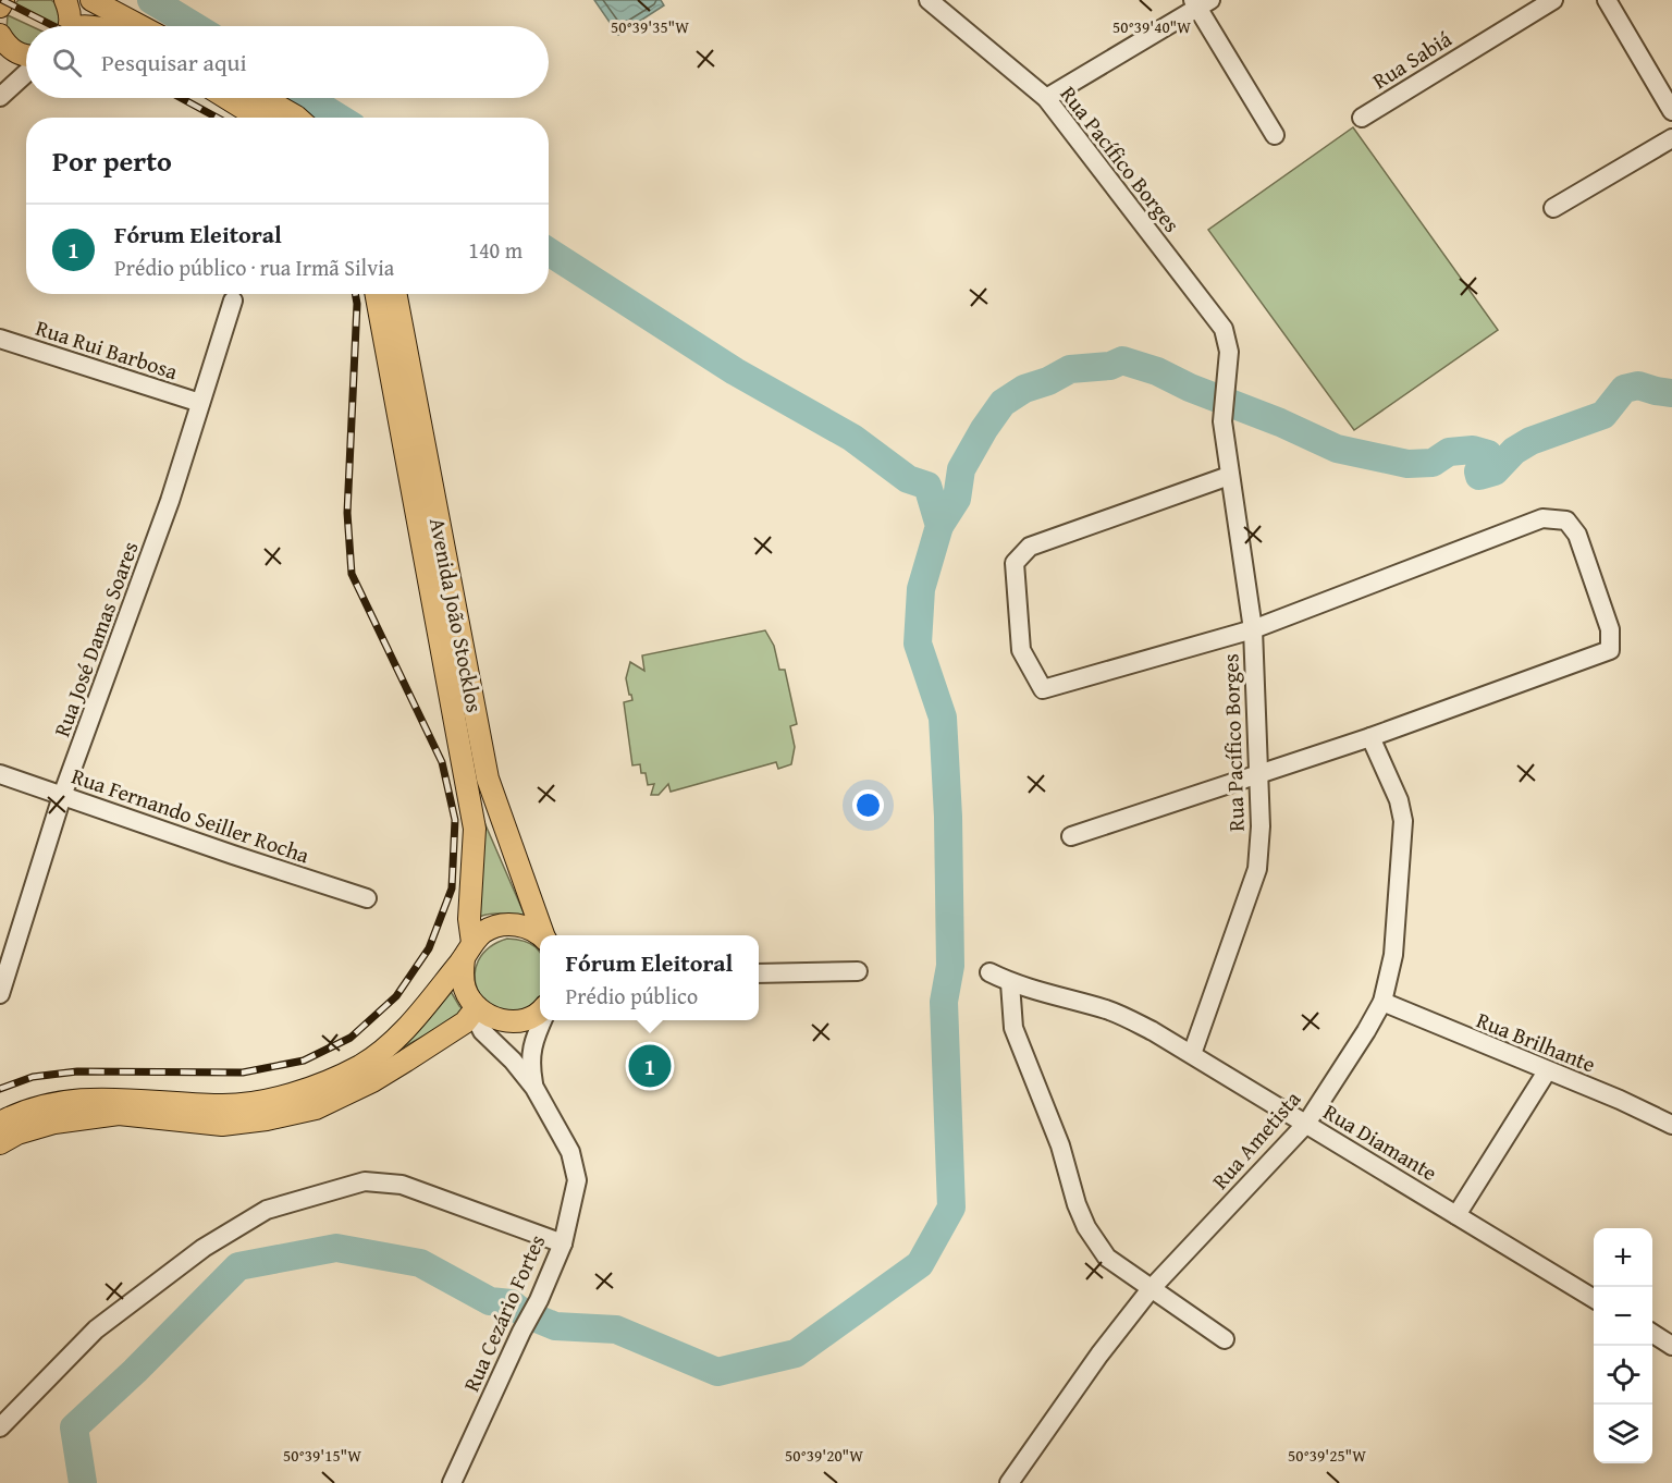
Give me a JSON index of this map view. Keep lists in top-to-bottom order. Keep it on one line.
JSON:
{"streets":{"main road":["Avenida João Stocklos"],"street":["Rua Sabiá","Rua Pacífico Borges","Rua Rui Barbosa","Rua José Damas Soares","Rua Fernando Seiller Rocha","Rua Brilhante","Rua Ametista","Rua Diamante","Rua Cezário Fortes"]},"crossings":[["Rua Pacífico Borges","Rua Diamante"],["Rua Rui Barbosa","Rua José Damas Soares"],["Avenida João Stocklos","Rua Cezário Fortes"],["Rua José Damas Soares","Rua Fernando Seiller Rocha"],["Rua Brilhante","Rua Ametista"],["Rua Ametista","Rua Diamante"]],"page":{"search":"Pesquisar aqui","heading":"Por perto","list":[{"mark":"1","name":"Fórum Eleitoral","note":"Prédio público · rua Irmã Silvia","value":"140 m"}],"popup":["Fórum Eleitoral","Prédio público"],"pins":"1","map_buttons":["+","−"]},"coordinates":["50°39'35\"W","50°39'40\"W","50°39'15\"W","50°39'20\"W","50°39'25\"W"]}
